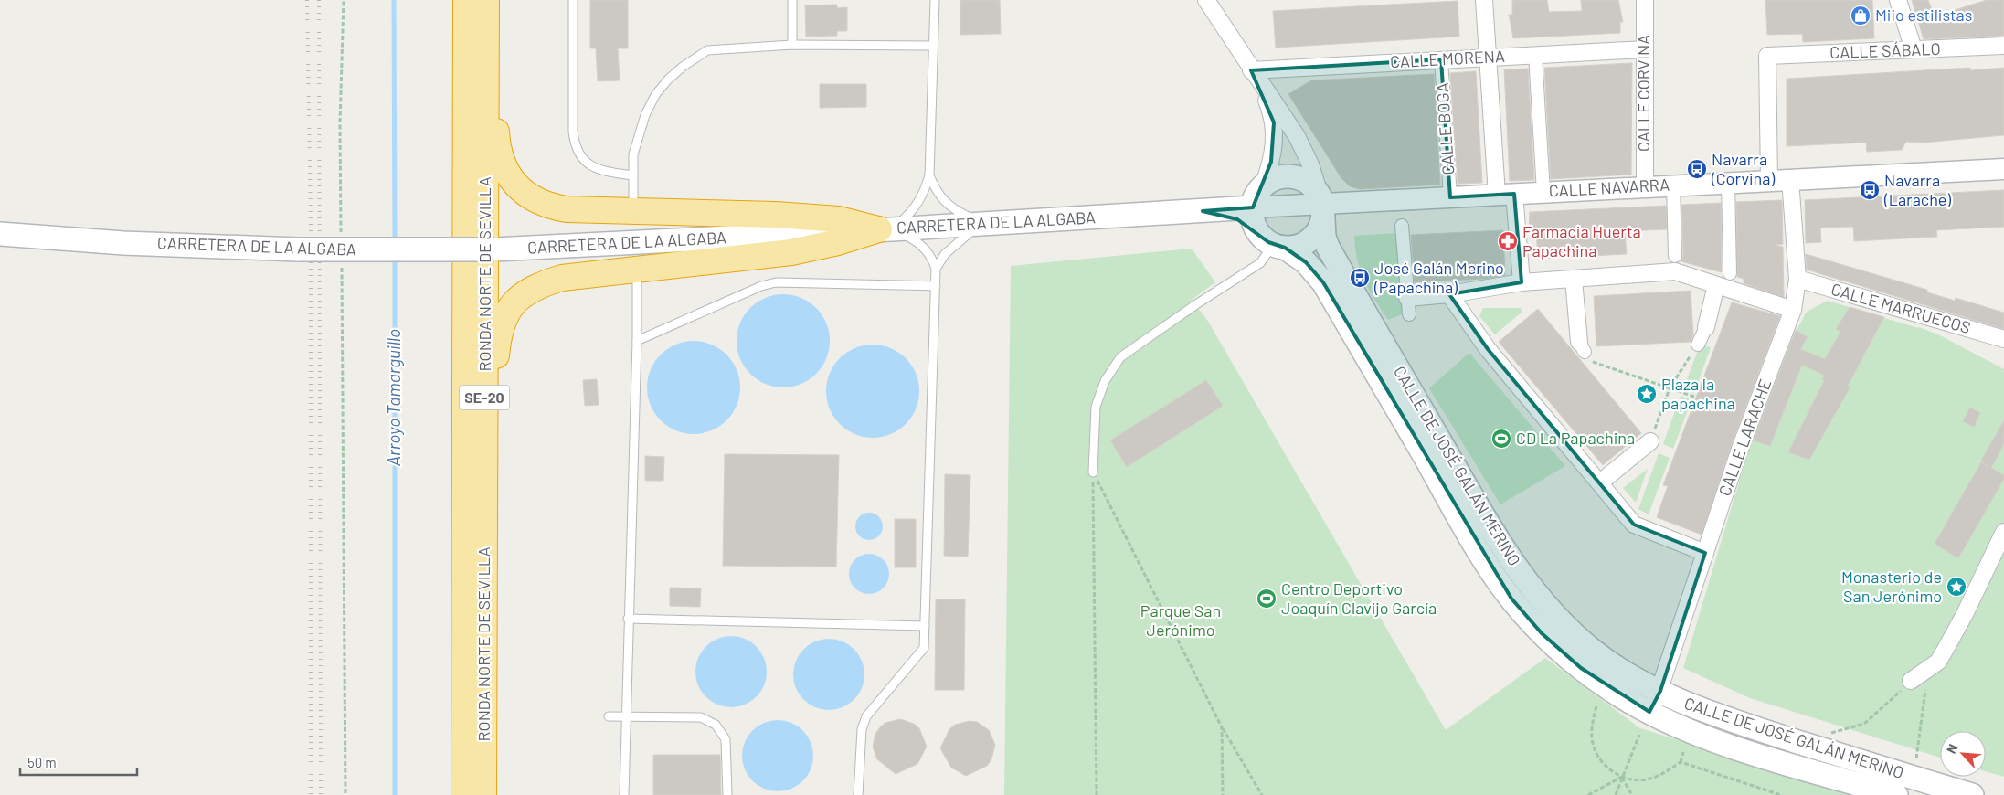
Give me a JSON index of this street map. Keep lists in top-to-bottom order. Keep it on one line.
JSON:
{"streets":{"highway":["RONDA NORTE DE SEVILLA","SE-20"],"main road":["CARRETERA DE LA ALGABA","CALLE DE JOSÉ GALÁN MERINO"],"street":["CALLE SÁBALO","CALLE MORENA","CALLE CORVINA","CALLE BOGA","CALLE NAVARRA","CALLE MARRUECOS","CALLE LARACHE"]},"crossings":[["CALLE SÁBALO","CALLE NAVARRA"],["CALLE MORENA","CALLE CORVINA"],["CALLE MORENA","CALLE BOGA"],["CALLE CORVINA","CALLE NAVARRA"],["CALLE BOGA","CALLE NAVARRA"],["CALLE NAVARRA","CARRETERA DE LA ALGABA"],["CALLE NAVARRA","CALLE LARACHE"],["CALLE NAVARRA","CALLE DE JOSÉ GALÁN MERINO"],["CARRETERA DE LA ALGABA","CALLE DE JOSÉ GALÁN MERINO"],["CALLE MARRUECOS","CALLE LARACHE"],["CALLE LARACHE","CALLE DE JOSÉ GALÁN MERINO"]],"water":["Arroyo Tamarguillo"],"parks":["Parque San Jerónimo"],"places":{"shop":["Miio estilistas"],"bus stop":["Navarra (Corvina)","Navarra (Larache)","José Galán Merino (Papachina)"],"pharmacy":["Farmacia Huerta Papachina"],"place":["Plaza la papachina","Monasterio de San Jerónimo"],"sports":["CD La Papachina","Centro Deportivo Joaquín Clavijo García"]},"scale_bar":"50 m","north":"top left"}
